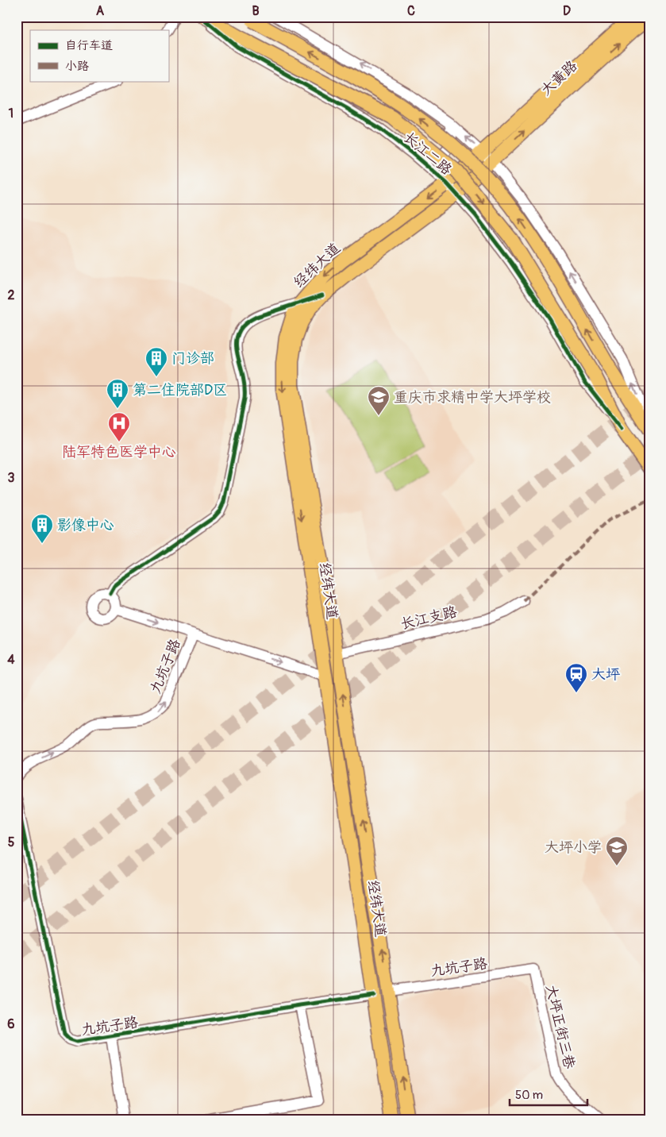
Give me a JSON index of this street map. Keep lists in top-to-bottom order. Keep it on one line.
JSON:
{"streets":{"main road":["大黄路","长江二路","经纬大道"],"street":["长江支路","九坑子路","大坪正街三巷"]},"crossings":[["大黄路","经纬大道"],["长江二路","经纬大道"],["经纬大道","长江支路"],["经纬大道","九坑子路"],["九坑子路","大坪正街三巷"]],"places":{"building":["门诊部","第二住院部D区","影像中心"],"school or university":["重庆市求精中学大坪学校","大坪小学"],"hospital":["陆军特色医学中心"],"station":["大坪"]},"legend":["自行车道","小路"],"scale_bar":"50 m","grid":{"columns":["A","B","C","D"],"rows":["1","2","3","4","5","6"]}}
